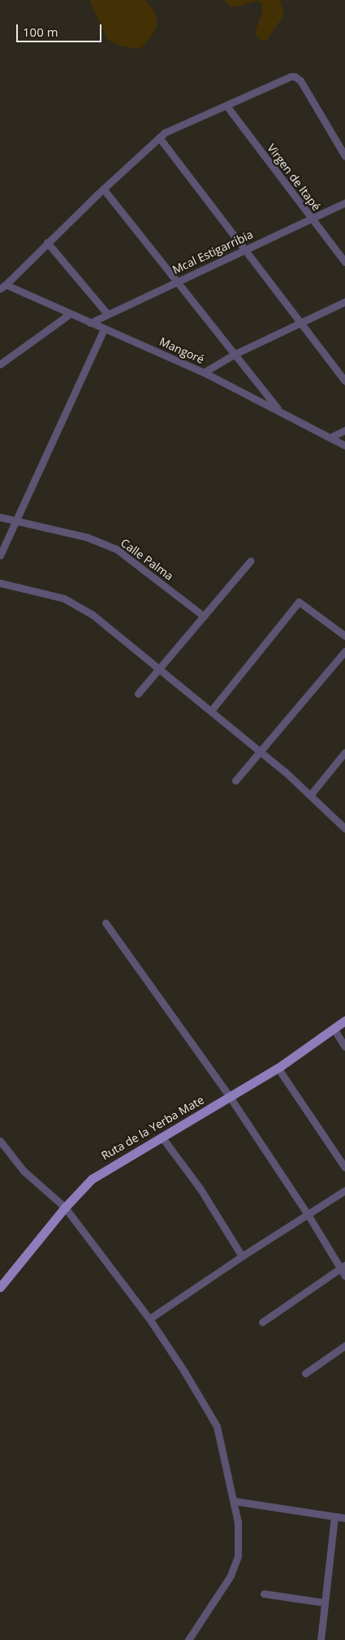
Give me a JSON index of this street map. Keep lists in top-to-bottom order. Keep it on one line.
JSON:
{"streets":{"main road":["Ruta de la Yerba Mate"],"street":["Virgen de Itapé","Mcal Estigarribia","Mangoré","Calle Palma"]},"crossings":[["Virgen de Itapé","Mcal Estigarribia"],["Mcal Estigarribia","Mangoré"]],"scale_bar":"100 m"}
